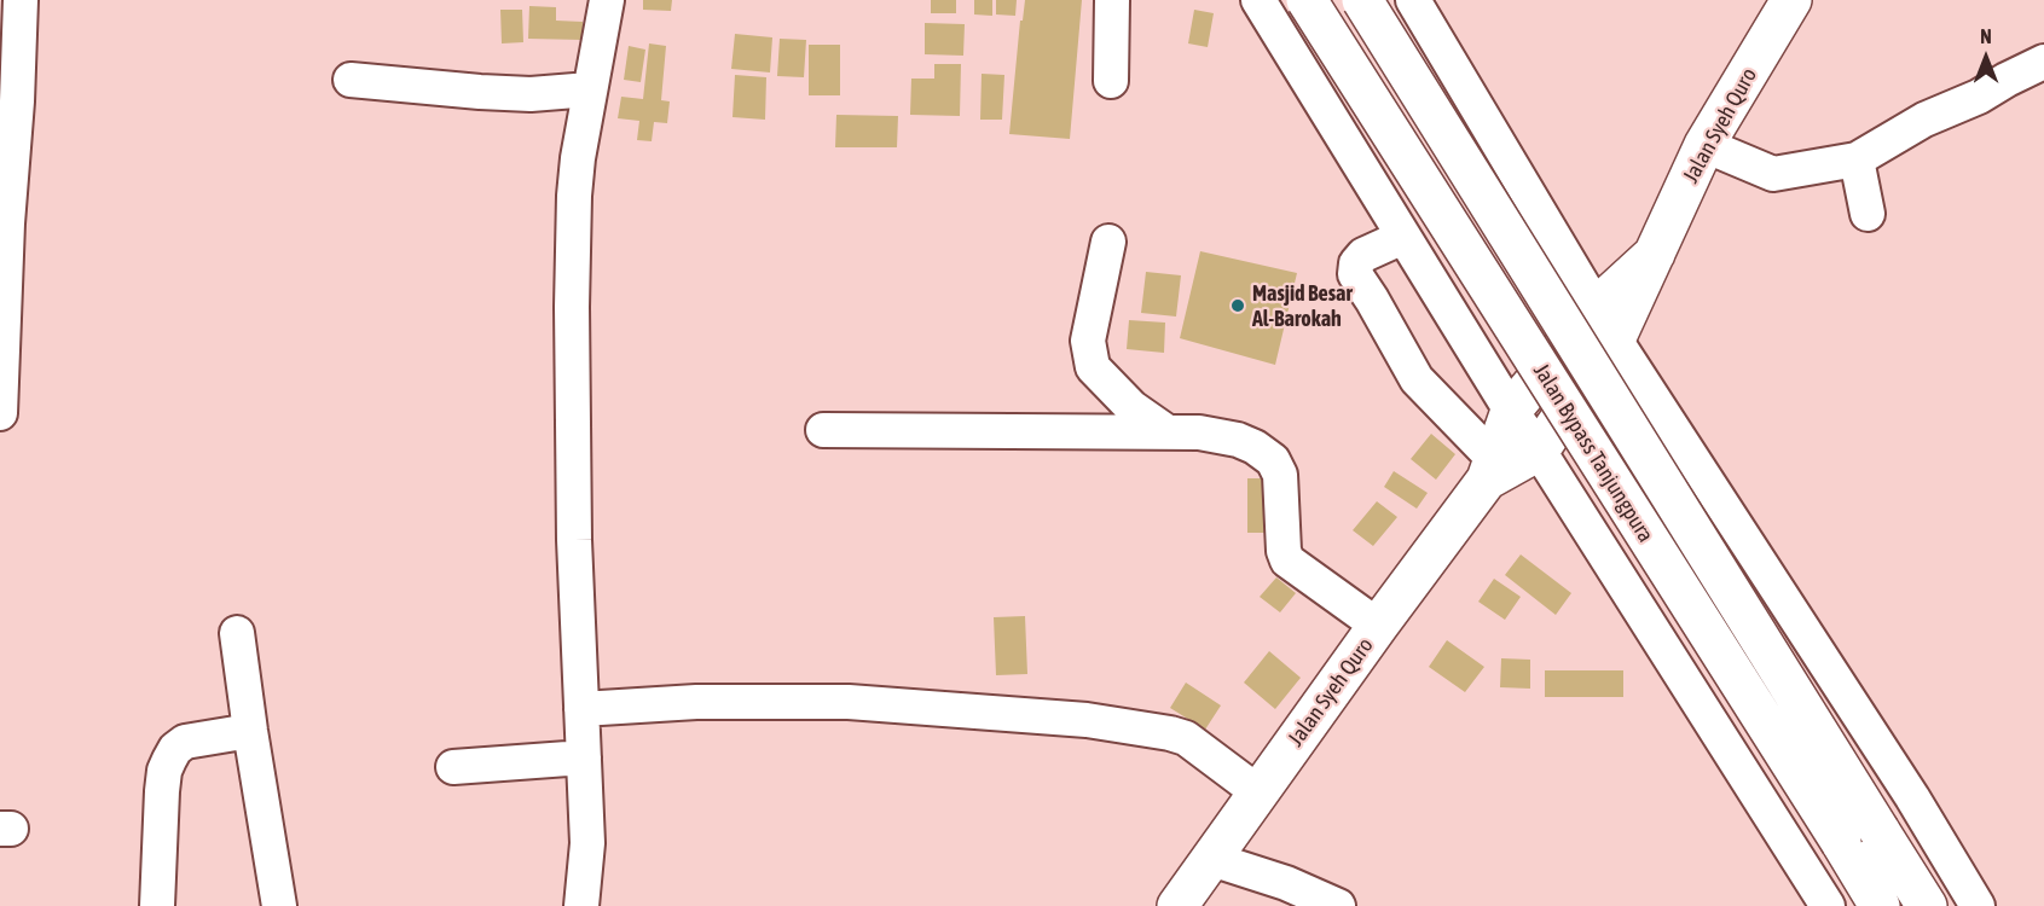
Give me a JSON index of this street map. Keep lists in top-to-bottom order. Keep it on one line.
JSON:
{"streets":{"main road":["Jalan Syeh Quro","Jalan Bypass Tanjungpura"]},"crossings":[["Jalan Syeh Quro","Jalan Bypass Tanjungpura"]],"places":["Masjid Besar Al-Barokah"],"north":"top"}
